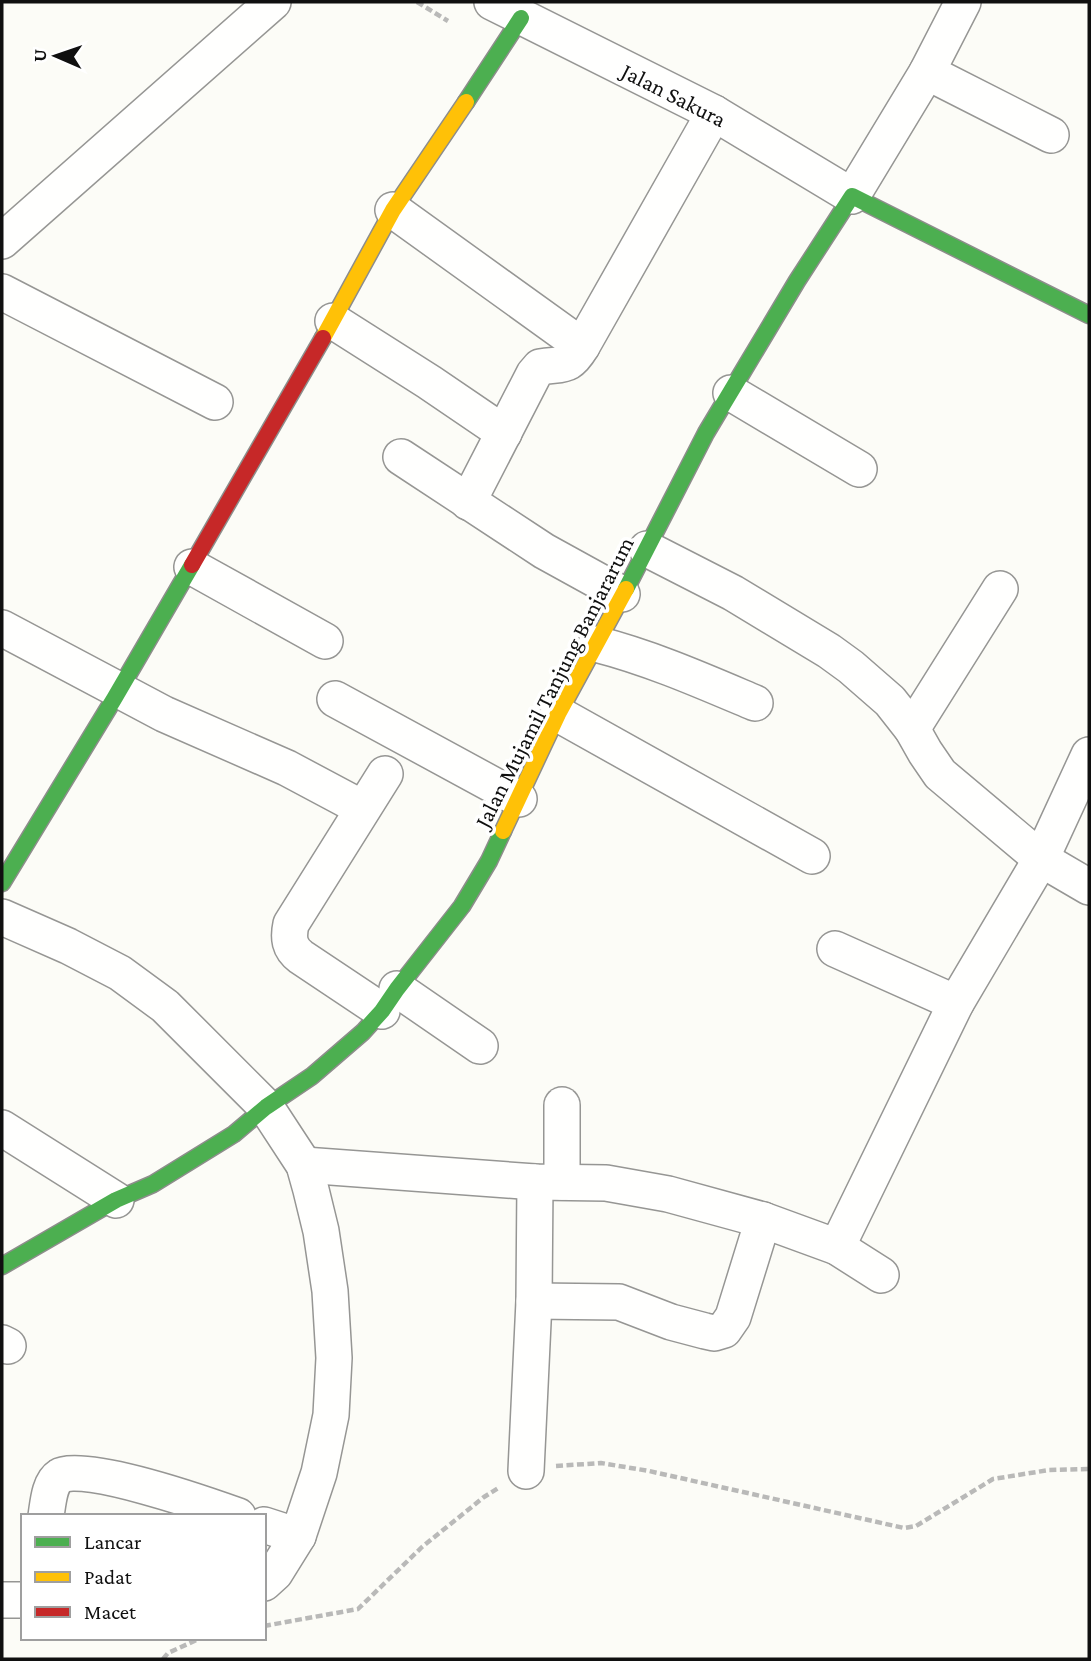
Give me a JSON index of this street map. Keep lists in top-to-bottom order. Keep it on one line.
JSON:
{"streets":{"street":["Jalan Sakura","Jalan Mujamil Tanjung Banjararum"]},"crossings":[["Jalan Sakura","Jalan Mujamil Tanjung Banjararum"]],"legend":["Lancar","Padat","Macet"],"north":"left"}
